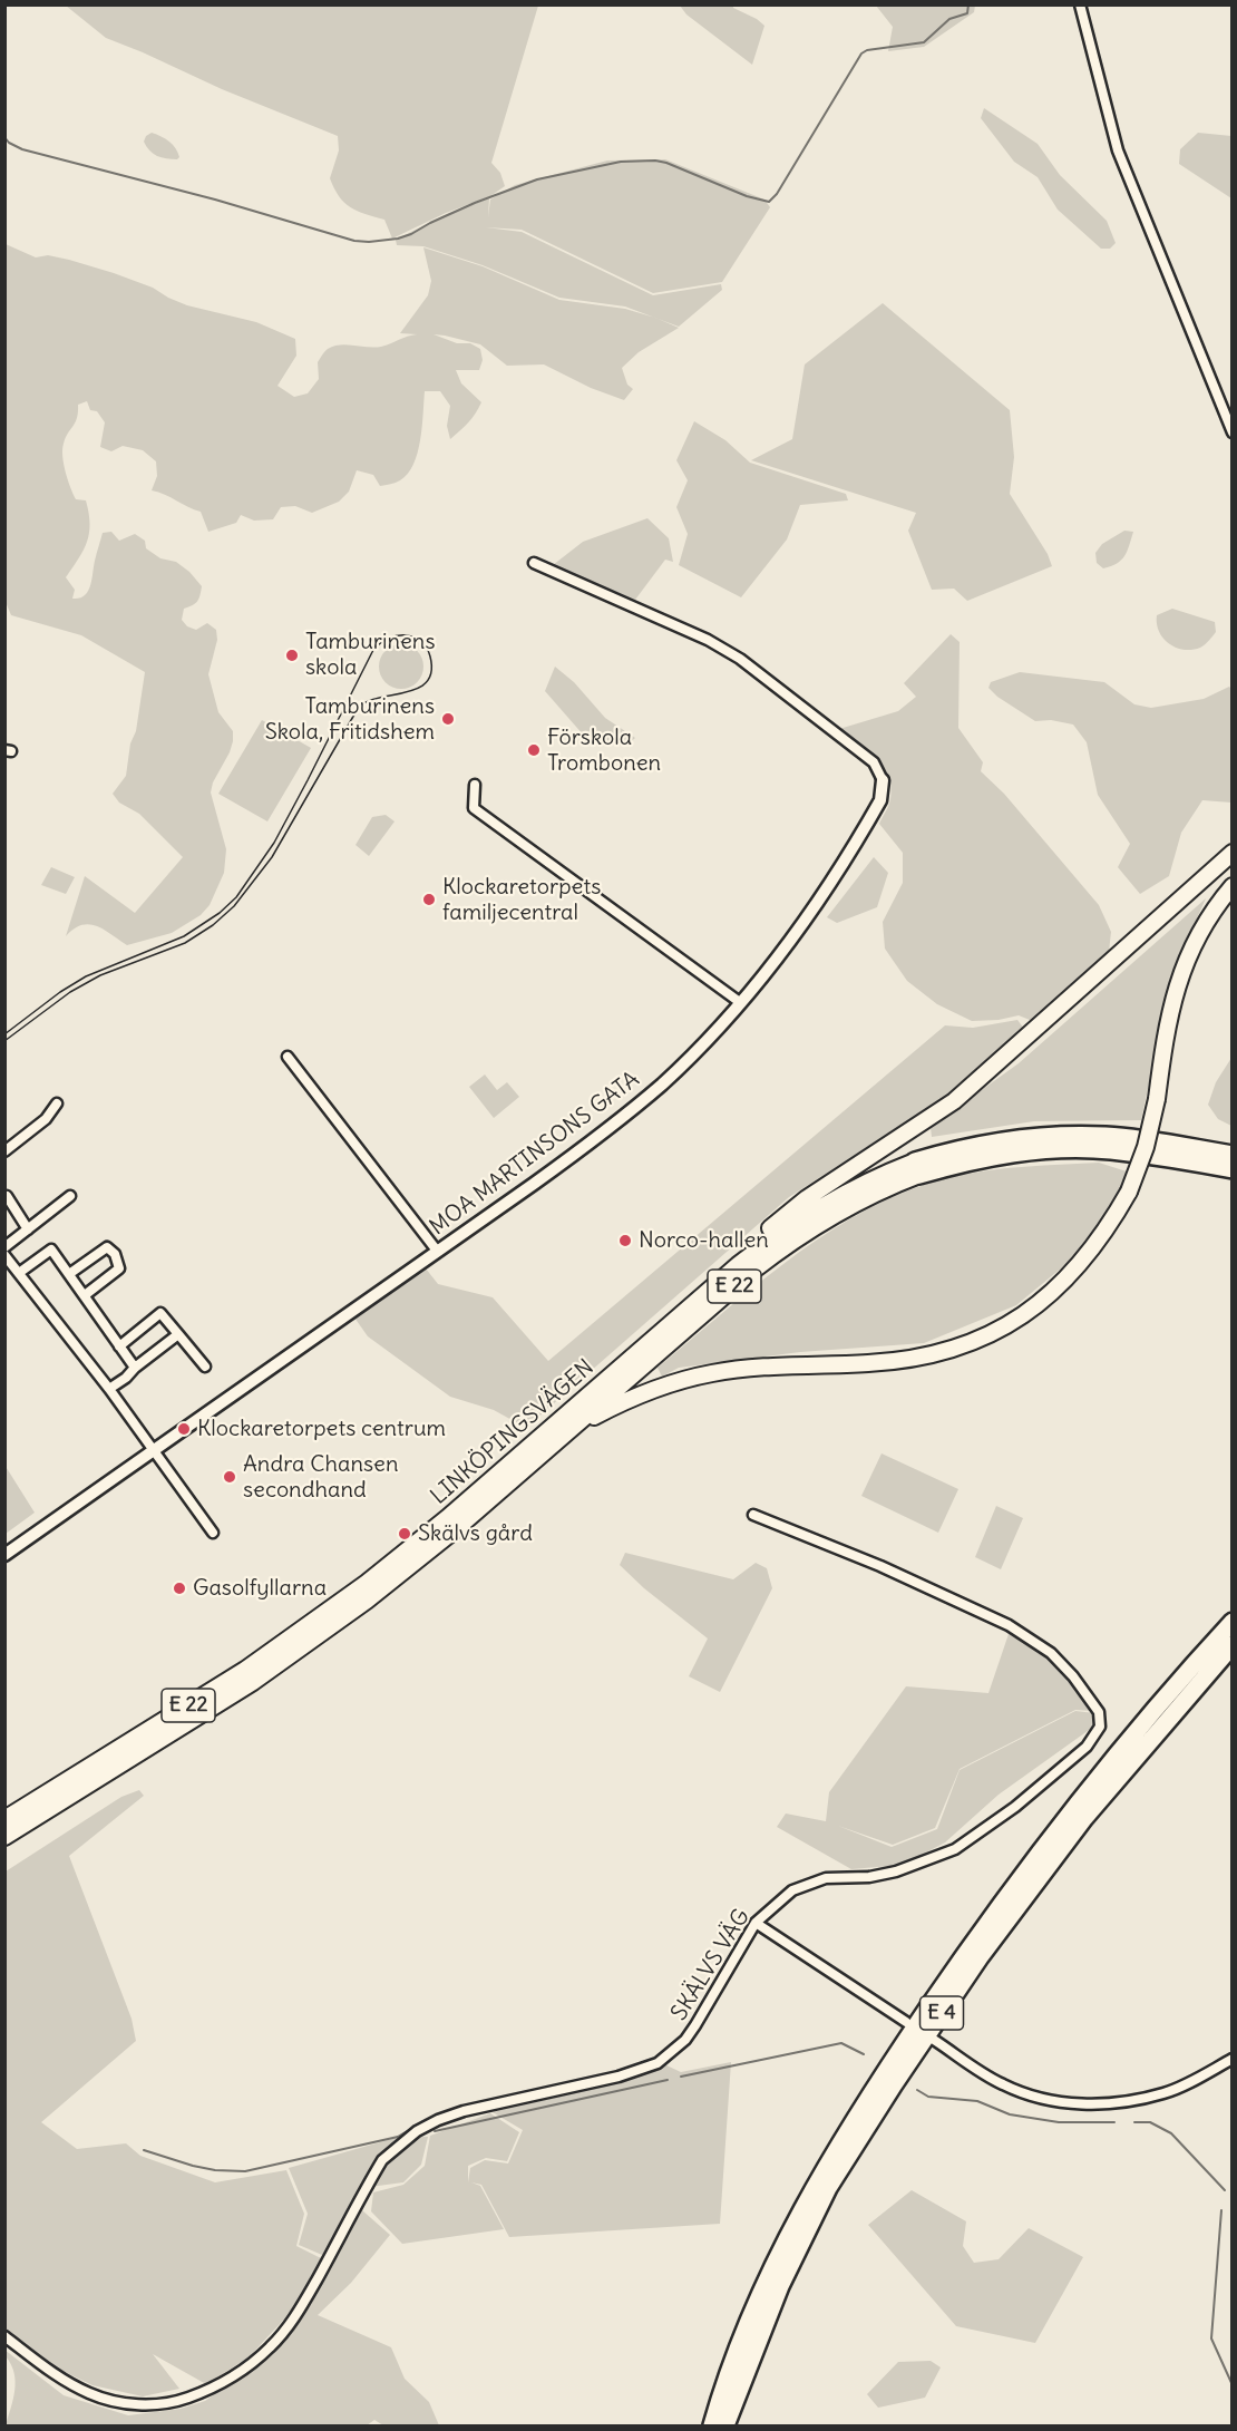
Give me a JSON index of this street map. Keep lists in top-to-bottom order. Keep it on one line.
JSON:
{"streets":{"highway":["E 22","LINKÖPINGSVÄGEN","E 4"],"street":["MOA MARTINSONS GATA","SKÄLVS VÄG"]},"crossings":[["E 22","LINKÖPINGSVÄGEN"]],"places":["Tamburinens skola","Tamburinens Skola, Fritidshem","Förskola Trombonen","Klockaretorpets familjecentral","Norco-hallen","Klockaretorpets centrum","Andra Chansen secondhand","Skälvs gård","Gasolfyllarna"]}
